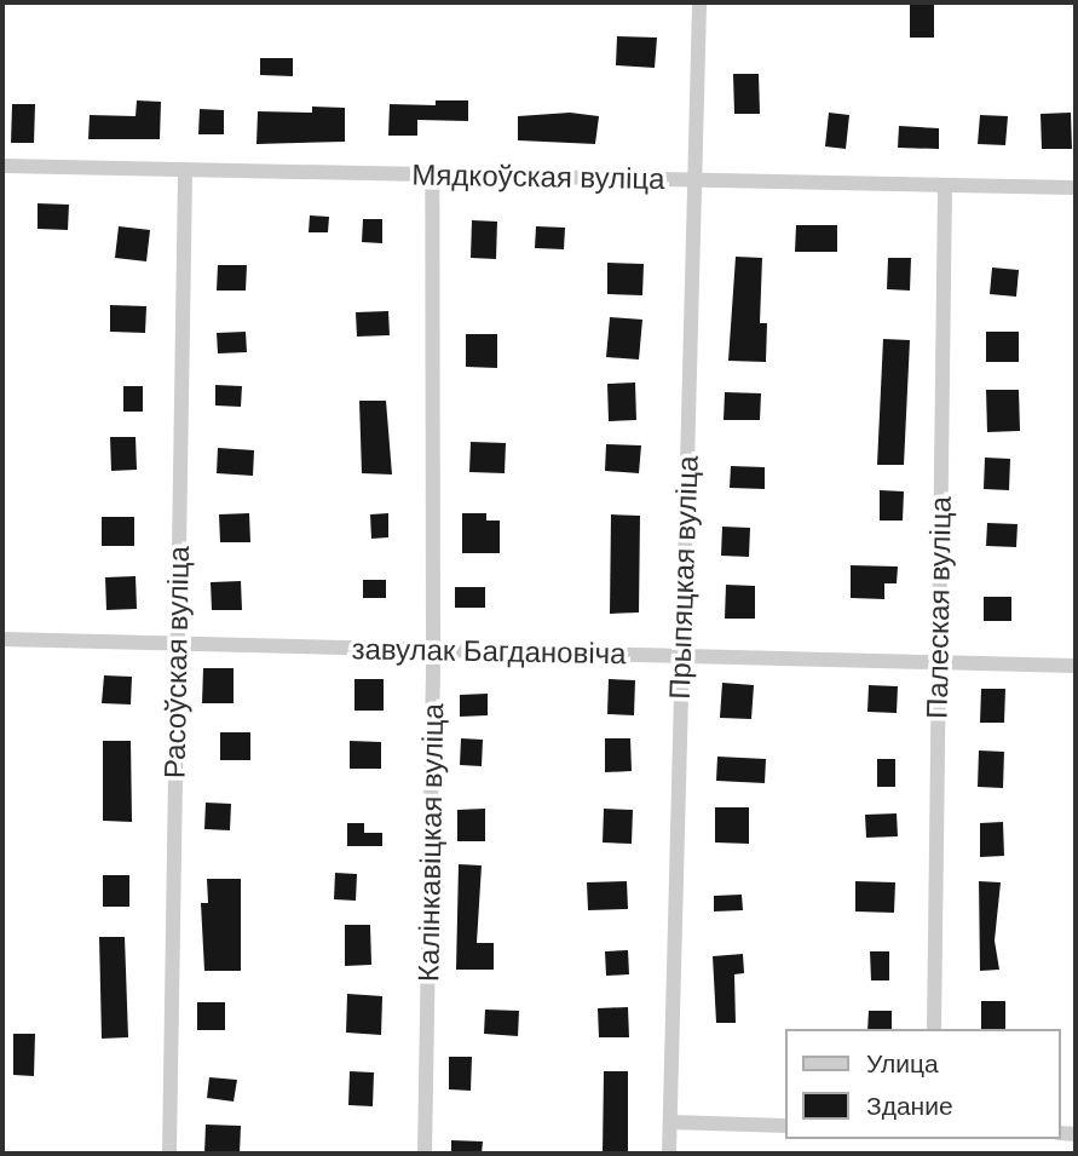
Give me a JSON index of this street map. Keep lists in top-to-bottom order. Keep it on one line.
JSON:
{"streets":{"street":["Мядкоўская вуліца","Прыпяцкая вуліца","Палеская вуліца","завулак Багдановіча","Расоўская вуліца","Калінкавіцкая вуліца"]},"crossings":[["Мядкоўская вуліца","Прыпяцкая вуліца"],["Мядкоўская вуліца","Палеская вуліца"],["Мядкоўская вуліца","Расоўская вуліца"],["Мядкоўская вуліца","Калінкавіцкая вуліца"],["Прыпяцкая вуліца","завулак Багдановіча"],["Палеская вуліца","завулак Багдановіча"],["завулак Багдановіча","Расоўская вуліца"],["завулак Багдановіча","Калінкавіцкая вуліца"]],"legend":["Улица","Здание"]}
